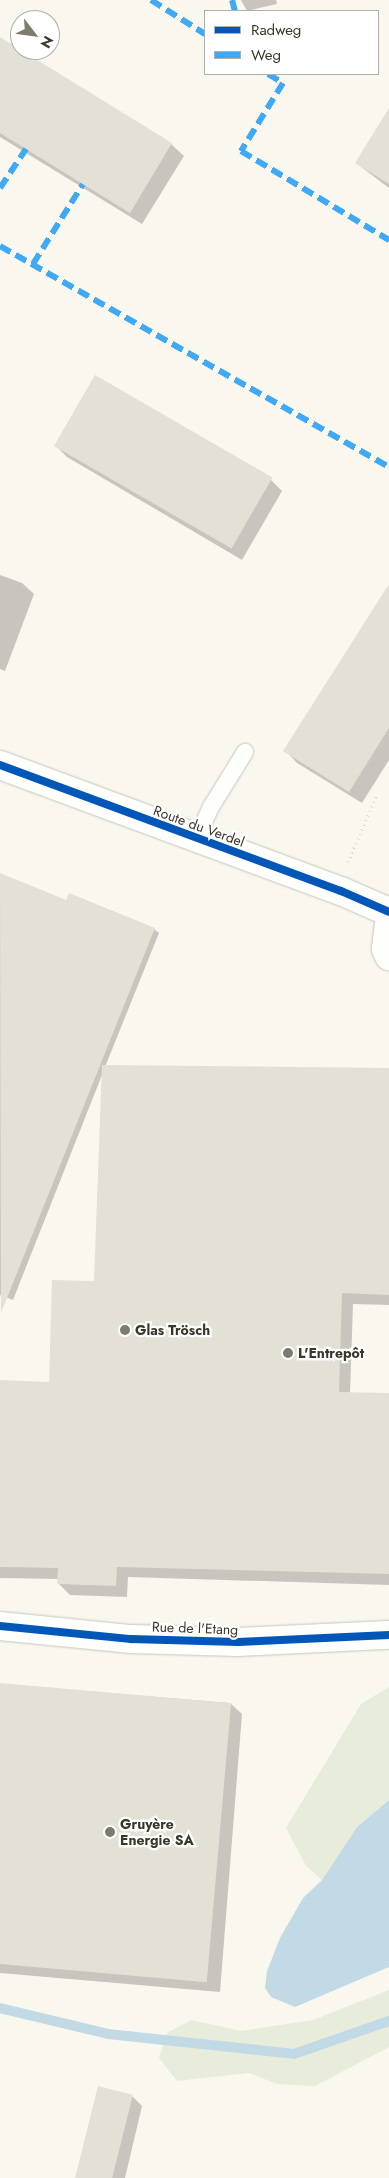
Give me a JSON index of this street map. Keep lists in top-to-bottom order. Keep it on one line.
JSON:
{"streets":{"street":["Route du Verdel","Rue de l'Etang"]},"places":["Glas Trösch","L'Entrepôt","Gruyère Energie SA"],"legend":["Radweg","Weg"],"north":"bottom right"}
